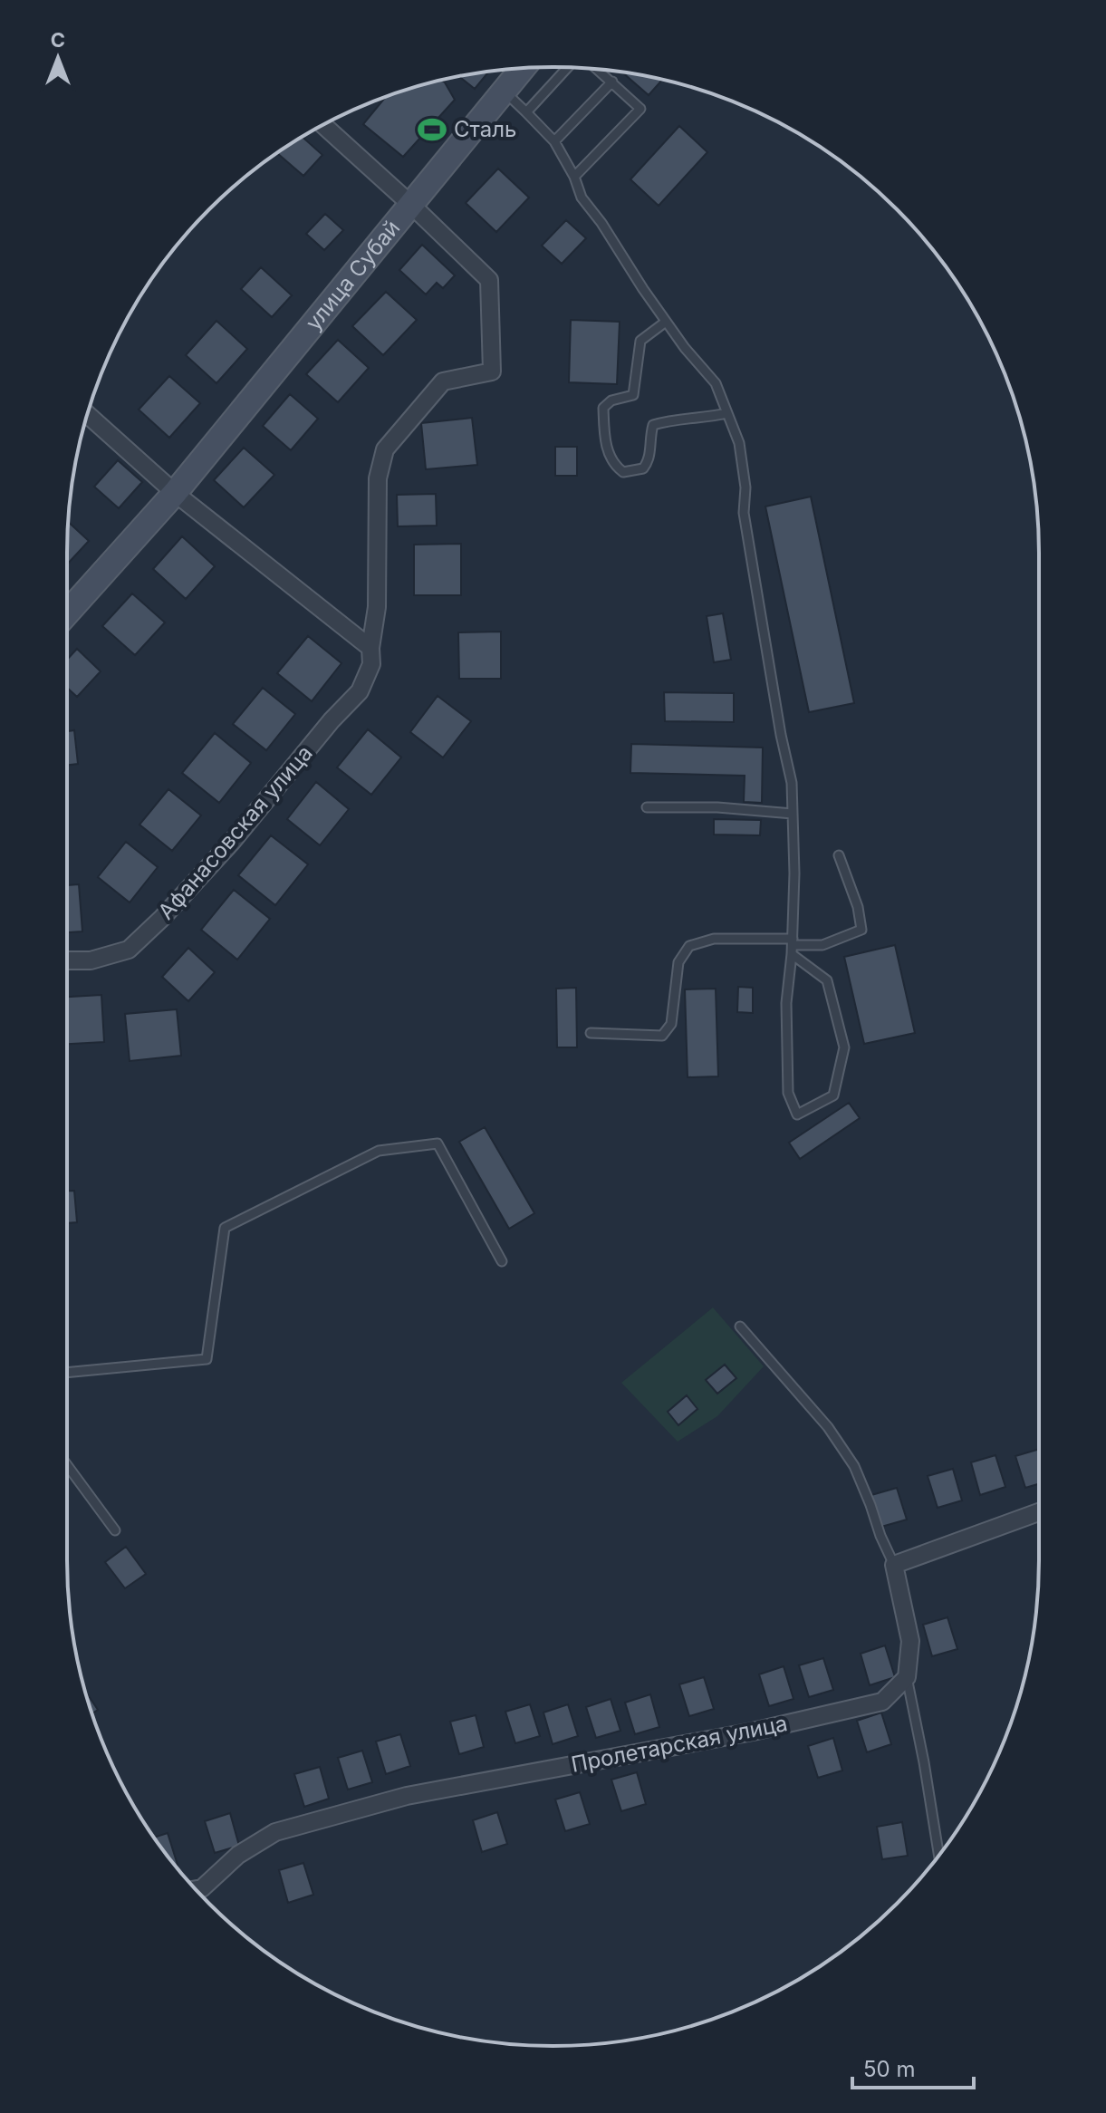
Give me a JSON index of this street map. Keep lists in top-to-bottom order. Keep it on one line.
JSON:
{"streets":{"street":["улица Субай","Афанасовская улица","Пролетарская улица"]},"crossings":[["улица Субай","Афанасовская улица"]],"places":{"sports":["Сталь"]},"scale_bar":"50 m","north":"top"}
